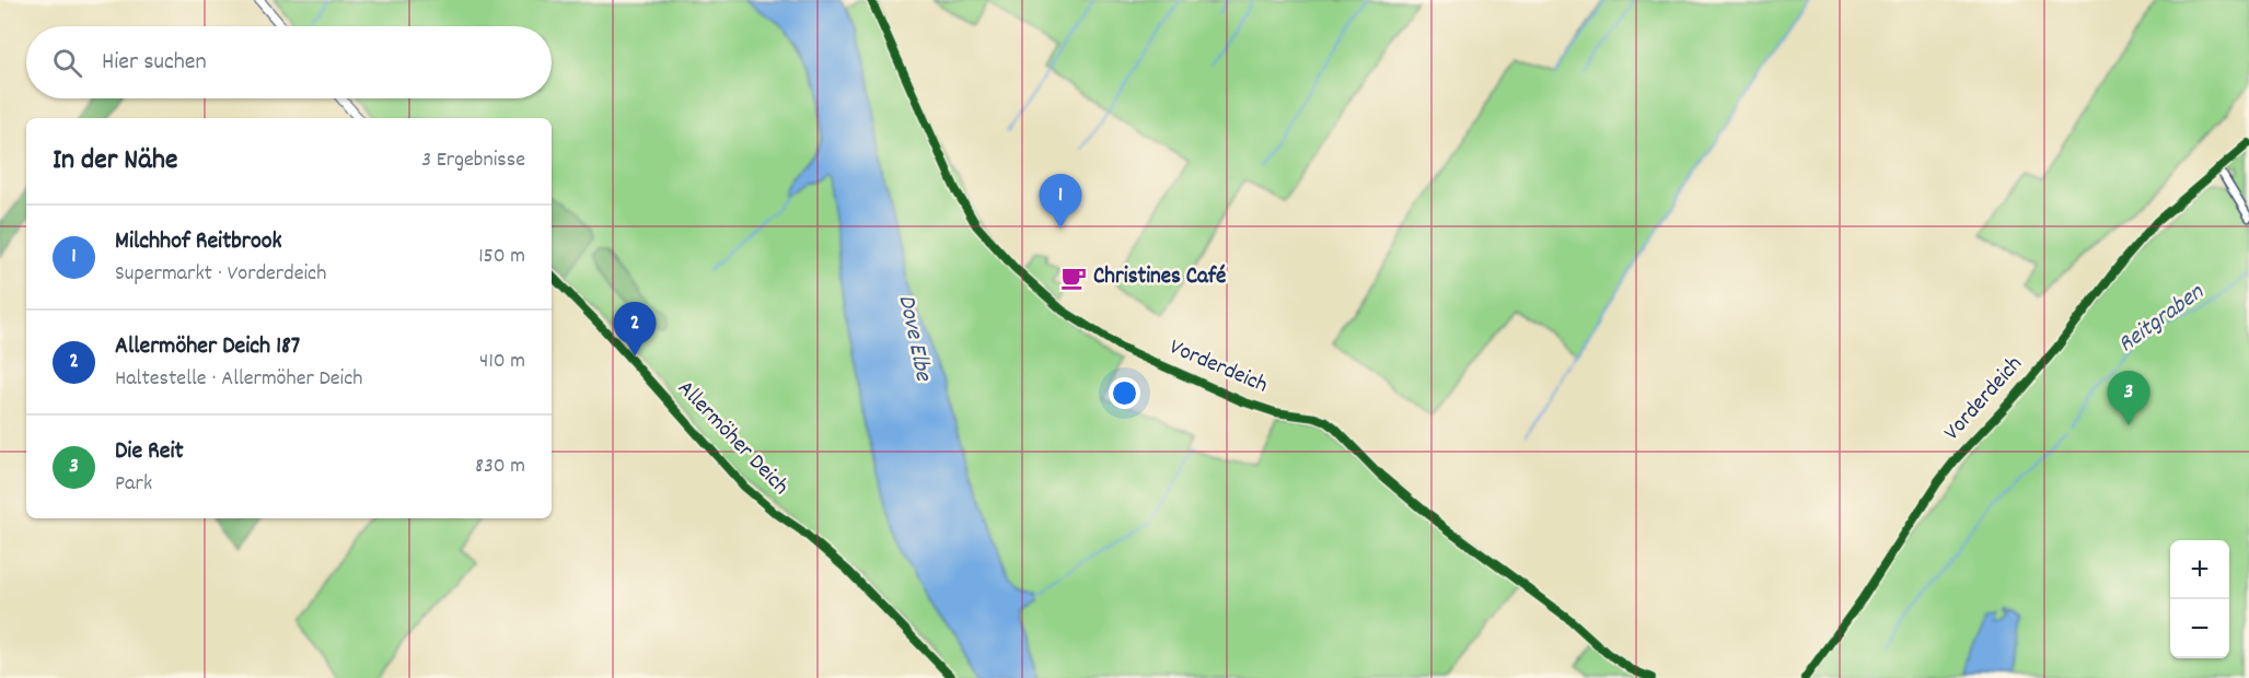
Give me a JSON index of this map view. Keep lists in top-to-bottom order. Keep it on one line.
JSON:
{"streets":{"street":["Vorderdeich","Allermöher Deich"]},"water":["Reitgraben","Dove Elbe"],"places":{"cafe":["Christines Café"]},"page":{"search":"Hier suchen","heading":["In der Nähe","3 Ergebnisse"],"pins":["1","2","3"],"list":[{"mark":"1","name":"Milchhof Reitbrook","note":"Supermarkt · Vorderdeich","value":"150 m"},{"mark":"2","name":"Allermöher Deich 187","note":"Haltestelle · Allermöher Deich","value":"410 m"},{"mark":"3","name":"Die Reit","note":"Park","value":"830 m"}],"map_buttons":["+","−"]}}
